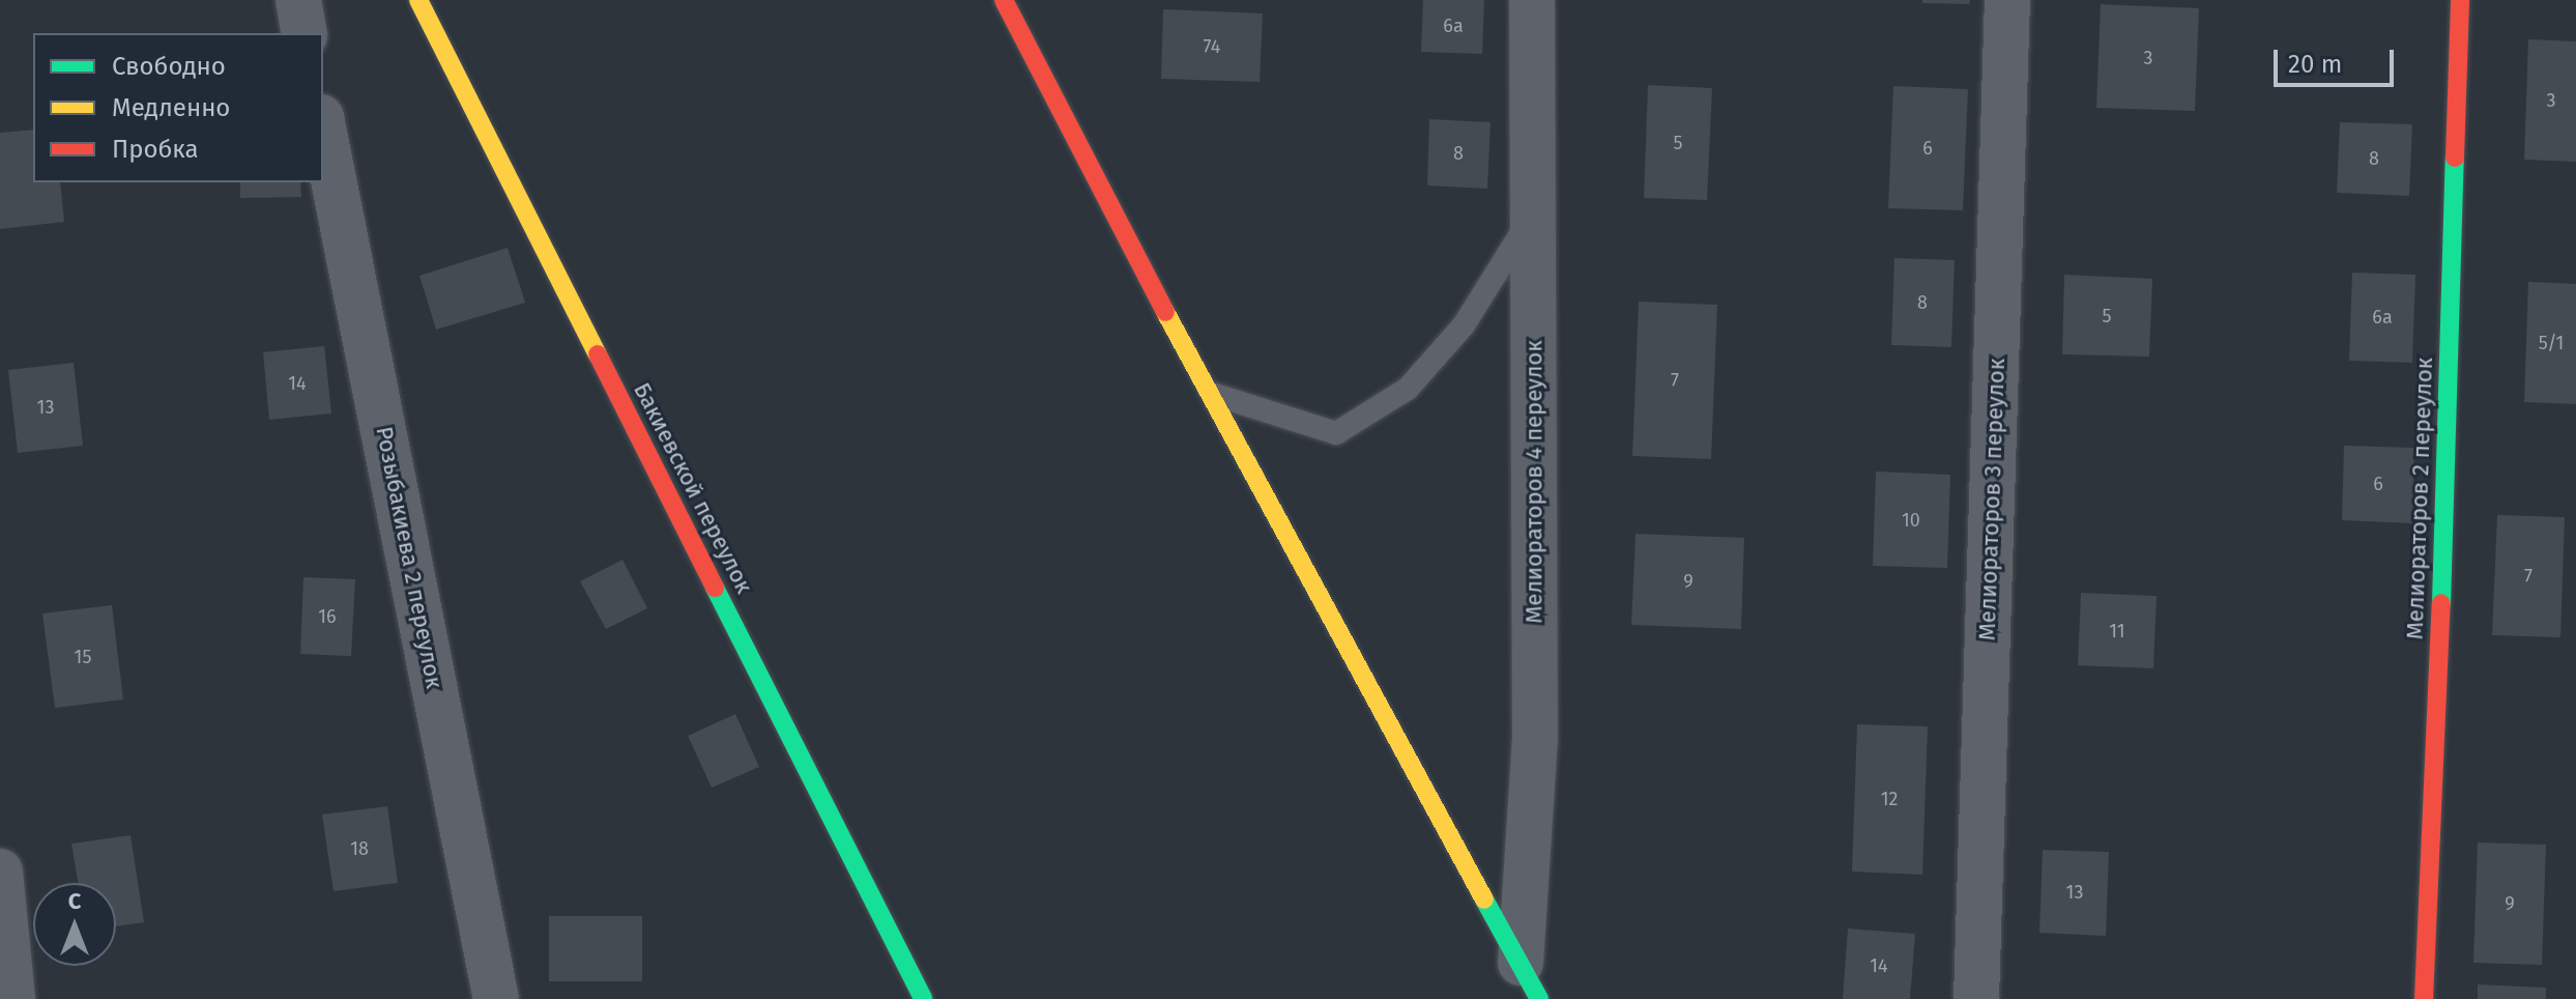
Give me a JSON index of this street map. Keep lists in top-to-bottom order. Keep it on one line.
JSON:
{"streets":{"street":["Мелиораторов 4 переулок","Бакиевской переулок","Мелиораторов 2 переулок","Мелиораторов 3 переулок","Розыбакиева 2 переулок"]},"house_numbers":["6а","74","3","3","5","6","8","8","8","5","6а","5/1","7","14","13","6","10","7","9","16","11","15","12","18","13","9","14"],"legend":["Свободно","Медленно","Пробка"],"scale_bar":"20 m","north":"top"}
